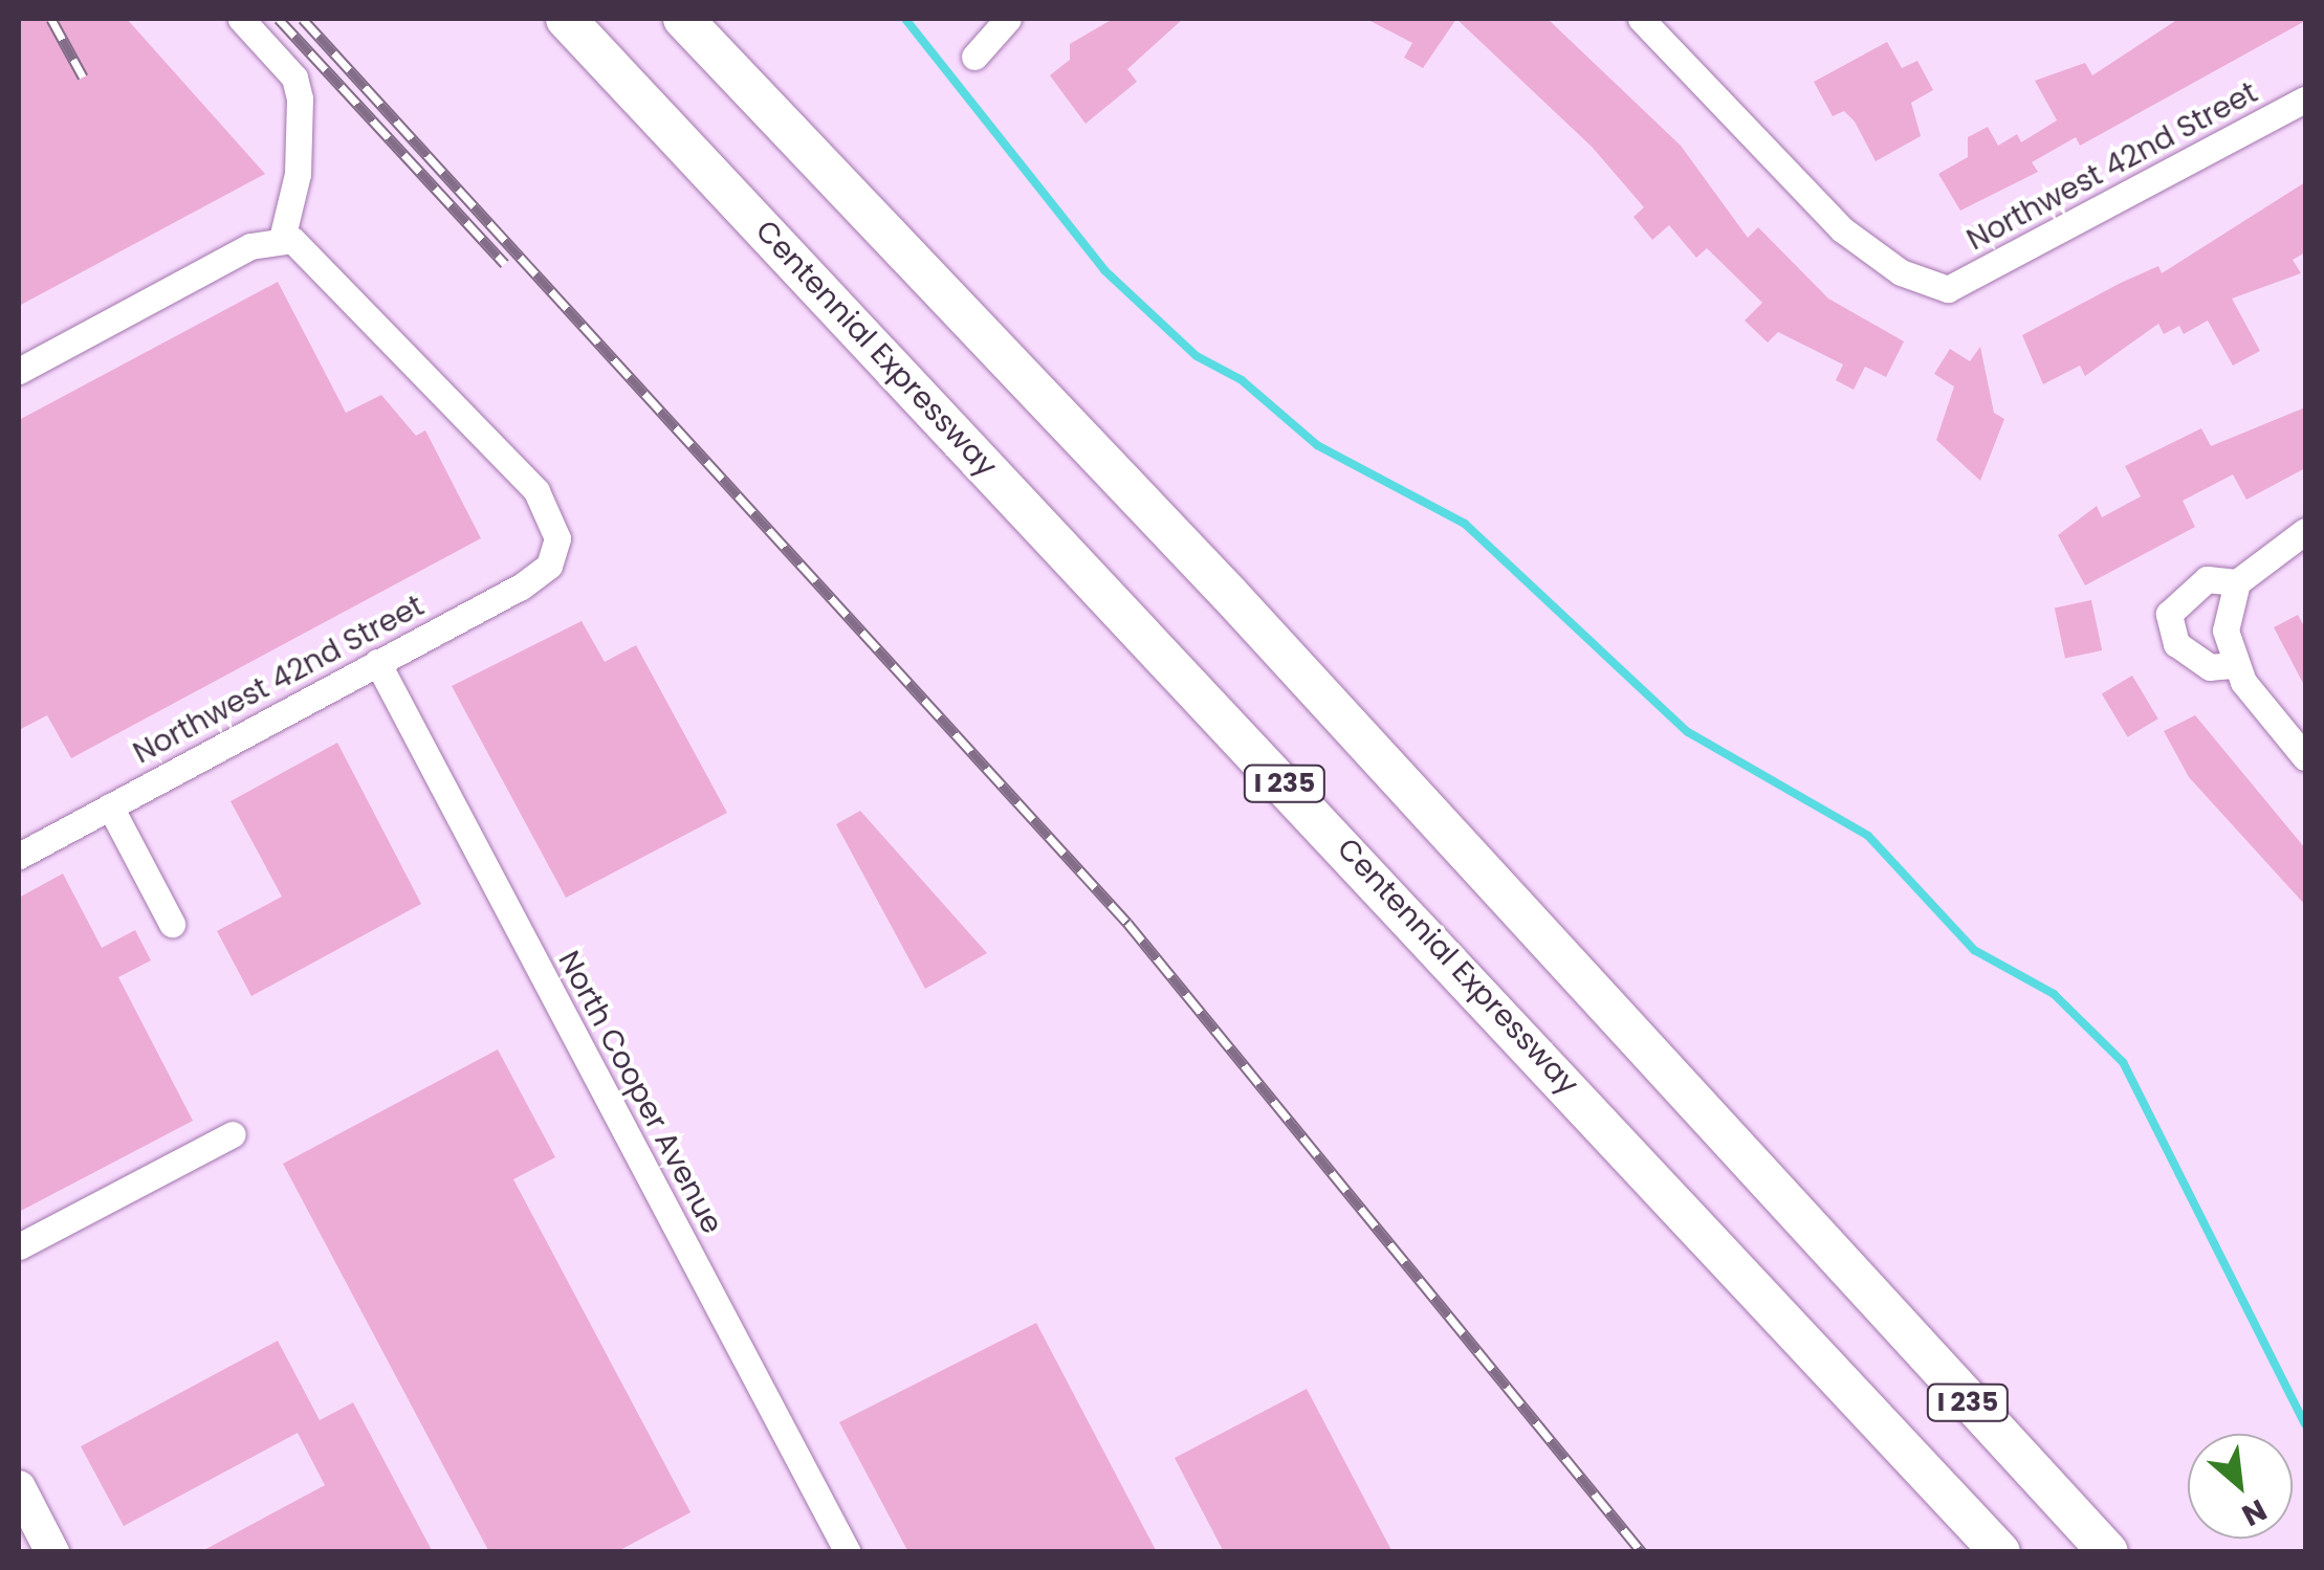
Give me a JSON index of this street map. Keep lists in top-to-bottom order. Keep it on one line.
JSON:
{"streets":{"highway":["Centennial Expressway","I 235"],"street":["Northwest 42nd Street","North Cooper Avenue"]},"crossings":[["Northwest 42nd Street","North Cooper Avenue"]],"north":"bottom right"}
